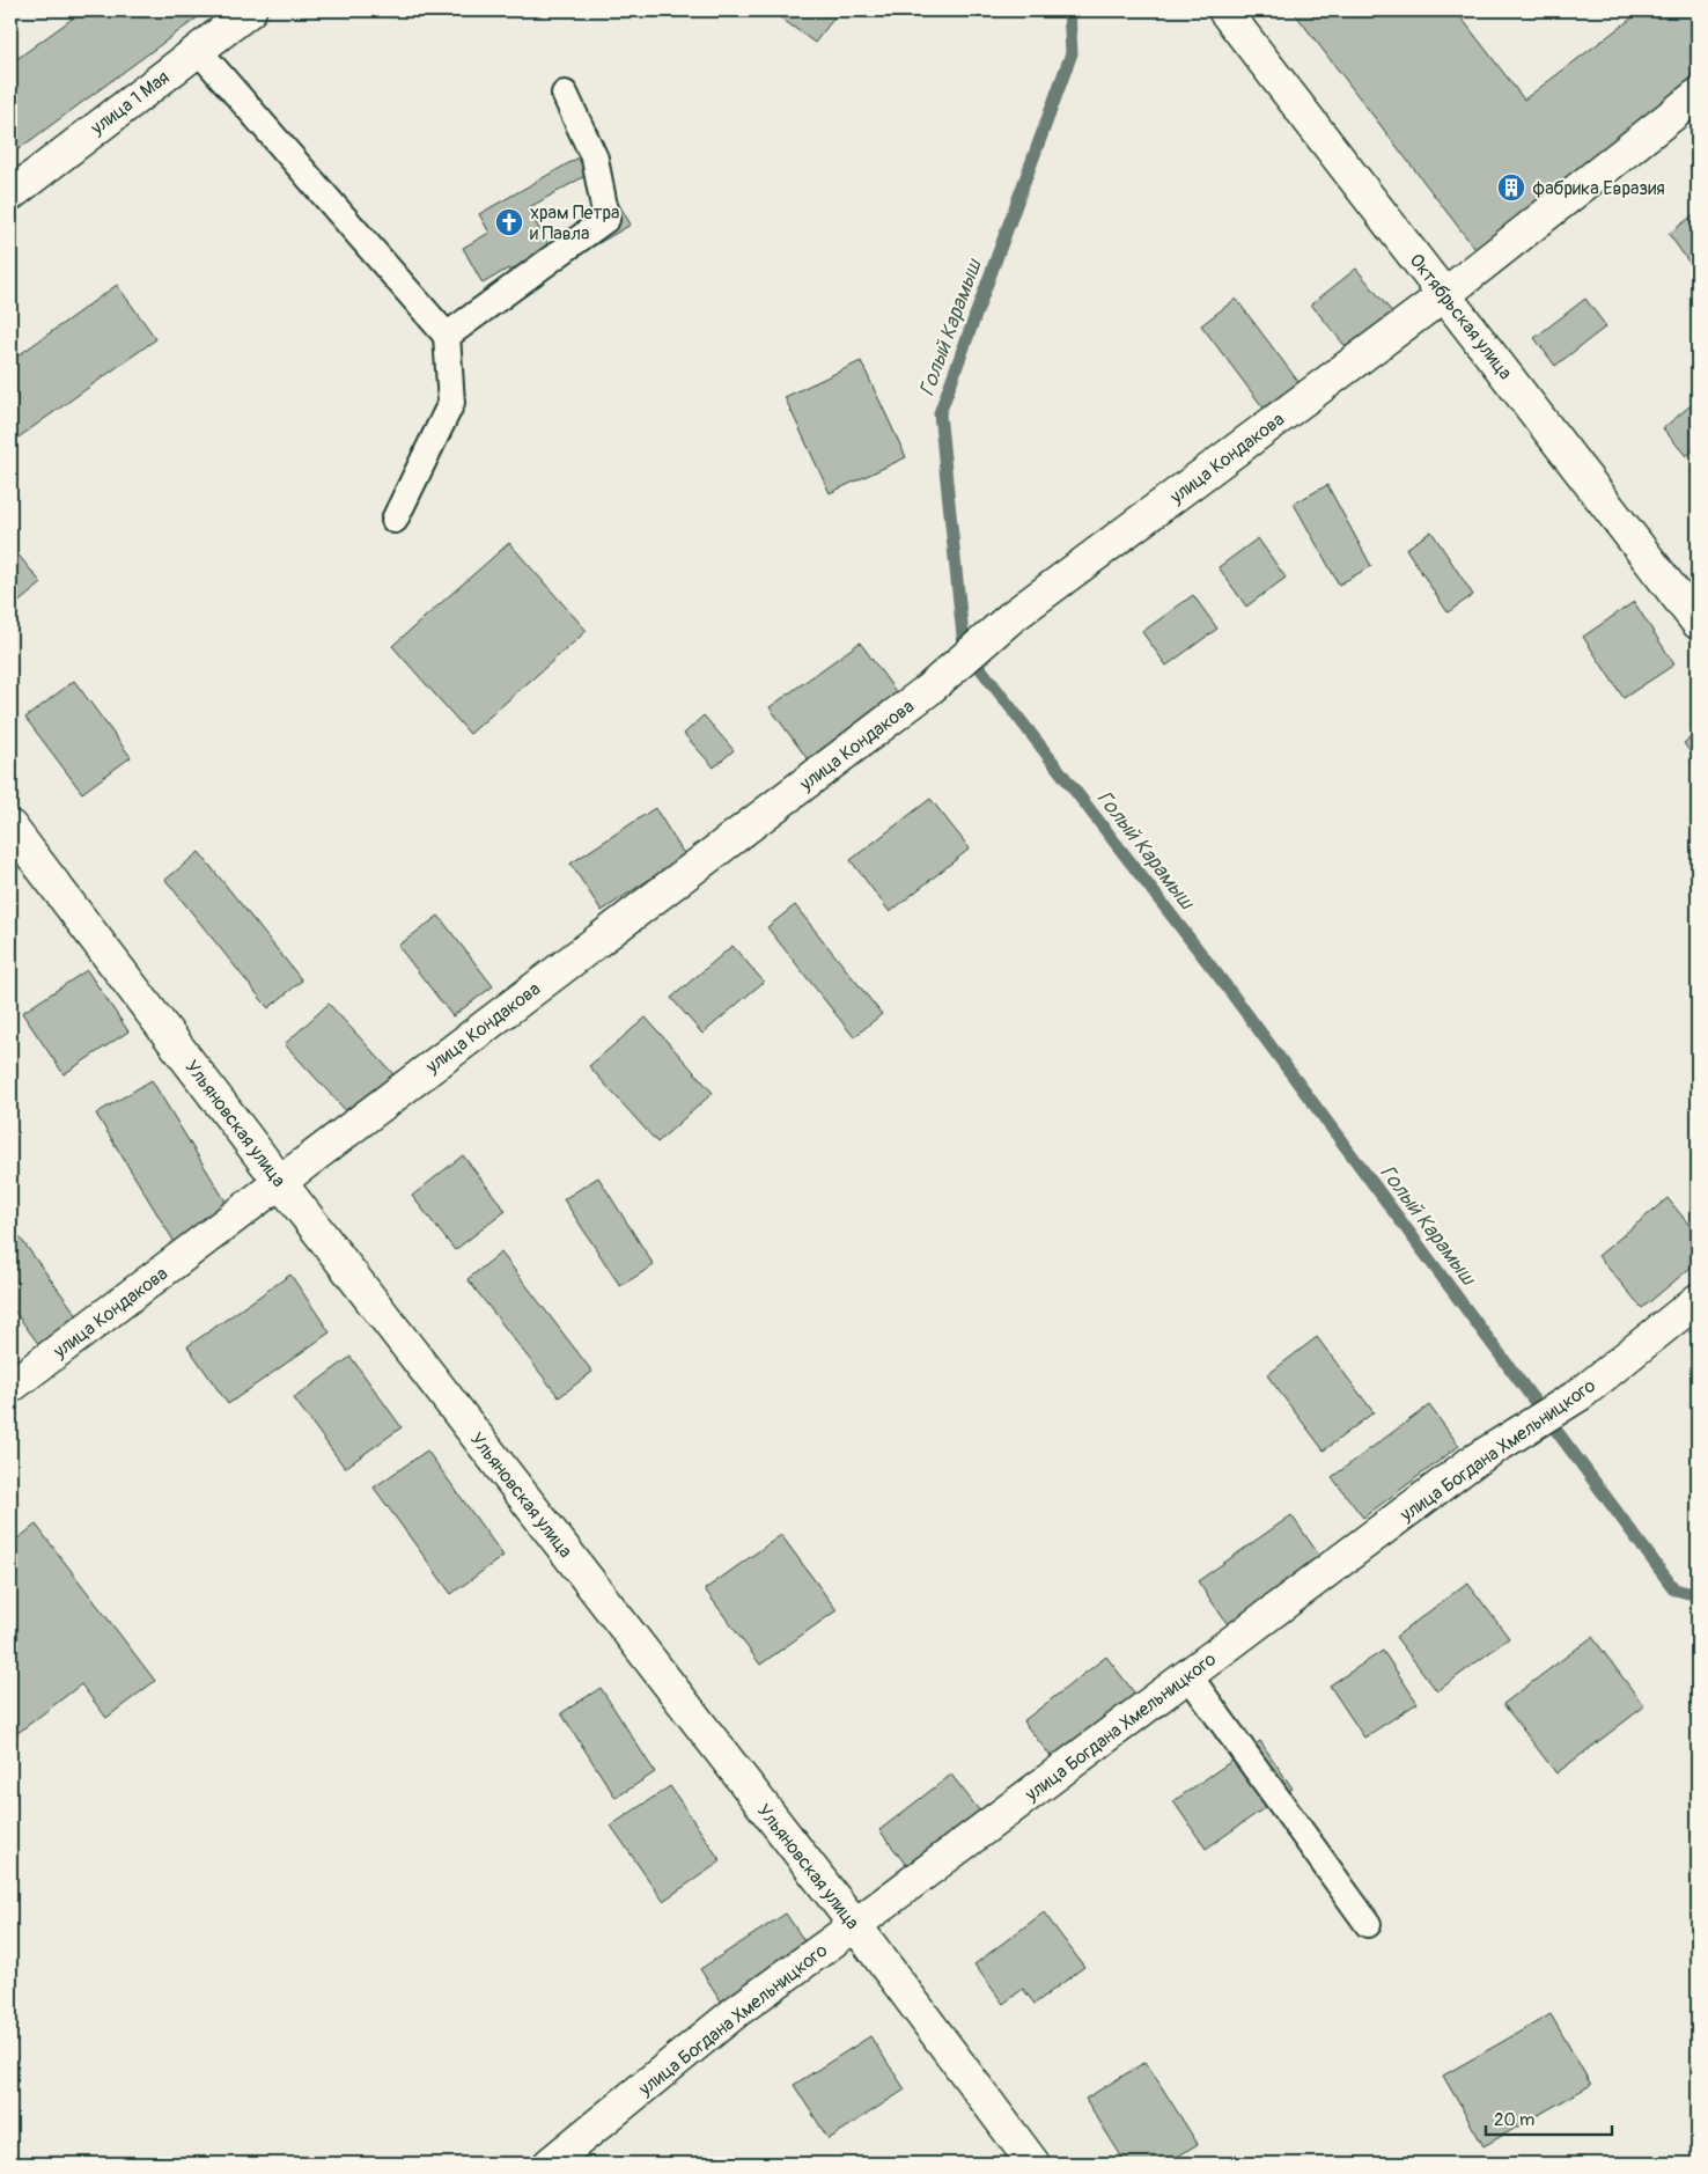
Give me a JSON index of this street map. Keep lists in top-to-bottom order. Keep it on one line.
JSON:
{"streets":{"street":["улица 1 Мая","Октябрьская улица","улица Кондакова","Ульяновская улица","улица Богдана Хмельницкого"]},"crossings":[["Октябрьская улица","улица Кондакова"],["улица Кондакова","Ульяновская улица"],["Ульяновская улица","улица Богдана Хмельницкого"]],"water":["Голый Карамыш"],"places":{"building":["фабрика Евразия"],"church":["храм Петра и Павла"]},"scale_bar":"20 m"}
